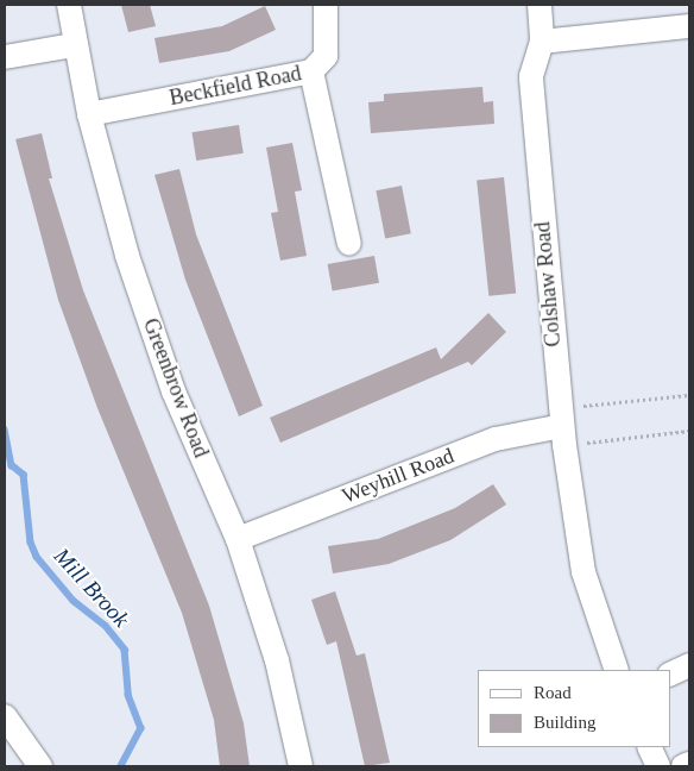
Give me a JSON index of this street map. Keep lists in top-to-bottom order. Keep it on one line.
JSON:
{"streets":{"street":["Beckfield Road","Colshaw Road","Greenbrow Road","Weyhill Road"]},"crossings":[["Beckfield Road","Greenbrow Road"],["Colshaw Road","Weyhill Road"],["Greenbrow Road","Weyhill Road"]],"water":["Mill Brook"],"legend":["Road","Building"]}
